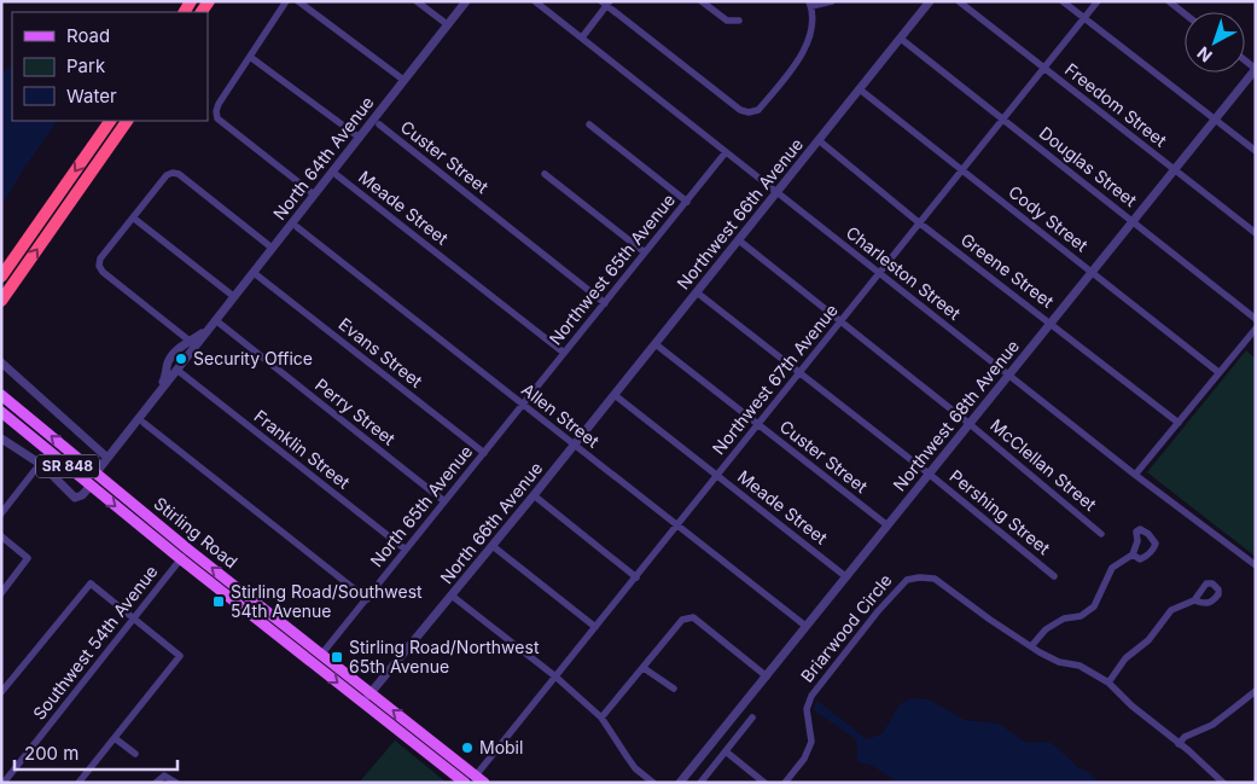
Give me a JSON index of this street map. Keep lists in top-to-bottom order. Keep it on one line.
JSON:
{"streets":{"main road":["SR 848","Stirling Road"],"street":["Freedom Street","Custer Street","North 64th Avenue","Douglas Street","Meade Street","Northwest 66th Avenue","Cody Street","Northwest 65th Avenue","Greene Street","Charleston Street","Evans Street","Northwest 67th Avenue","Perry Street","Allen Street","Northwest 68th Avenue","Franklin Street","McClellan Street","North 65th Avenue","Pershing Street","North 66th Avenue","Briarwood Circle","Southwest 54th Avenue"]},"crossings":[["Freedom Street","Northwest 67th Avenue"],["Freedom Street","Northwest 68th Avenue"],["Custer Street","Northwest 66th Avenue"],["Custer Street","Northwest 65th Avenue"],["Custer Street","Northwest 67th Avenue"],["Custer Street","Northwest 68th Avenue"],["North 64th Avenue","Stirling Road"],["Douglas Street","Northwest 66th Avenue"],["Douglas Street","Northwest 67th Avenue"],["Douglas Street","Northwest 68th Avenue"],["Meade Street","Northwest 66th Avenue"],["Meade Street","Northwest 65th Avenue"],["Meade Street","Northwest 67th Avenue"],["Meade Street","Northwest 68th Avenue"],["Northwest 66th Avenue","Cody Street"],["Northwest 66th Avenue","Greene Street"],["Northwest 66th Avenue","Charleston Street"],["Northwest 66th Avenue","Allen Street"],["Northwest 66th Avenue","McClellan Street"],["Northwest 66th Avenue","Pershing Street"],["Northwest 66th Avenue","North 66th Avenue"],["Cody Street","Northwest 67th Avenue"],["Cody Street","Northwest 68th Avenue"],["Northwest 65th Avenue","Charleston Street"],["Northwest 65th Avenue","Allen Street"],["Northwest 65th Avenue","North 65th Avenue"],["Greene Street","Northwest 67th Avenue"],["Greene Street","Northwest 68th Avenue"],["Charleston Street","Northwest 67th Avenue"],["Charleston Street","Northwest 68th Avenue"],["Evans Street","North 65th Avenue"],["Northwest 67th Avenue","Allen Street"],["Northwest 67th Avenue","McClellan Street"],["Northwest 67th Avenue","Pershing Street"],["Northwest 67th Avenue","Stirling Road"],["Perry Street","North 65th Avenue"],["Allen Street","Northwest 68th Avenue"],["Allen Street","North 65th Avenue"],["Allen Street","North 66th Avenue"],["Northwest 68th Avenue","McClellan Street"],["Northwest 68th Avenue","Pershing Street"],["Franklin Street","North 65th Avenue"],["North 65th Avenue","Stirling Road"],["North 66th Avenue","Stirling Road"],["Stirling Road","Southwest 54th Avenue"]],"places":{"other":["Security Office","Mobil"],"transit":["Stirling Road/Southwest 54th Avenue","Stirling Road/Northwest 65th Avenue"]},"legend":["Road","Park","Water"],"scale_bar":"200 m","north":"bottom left"}
